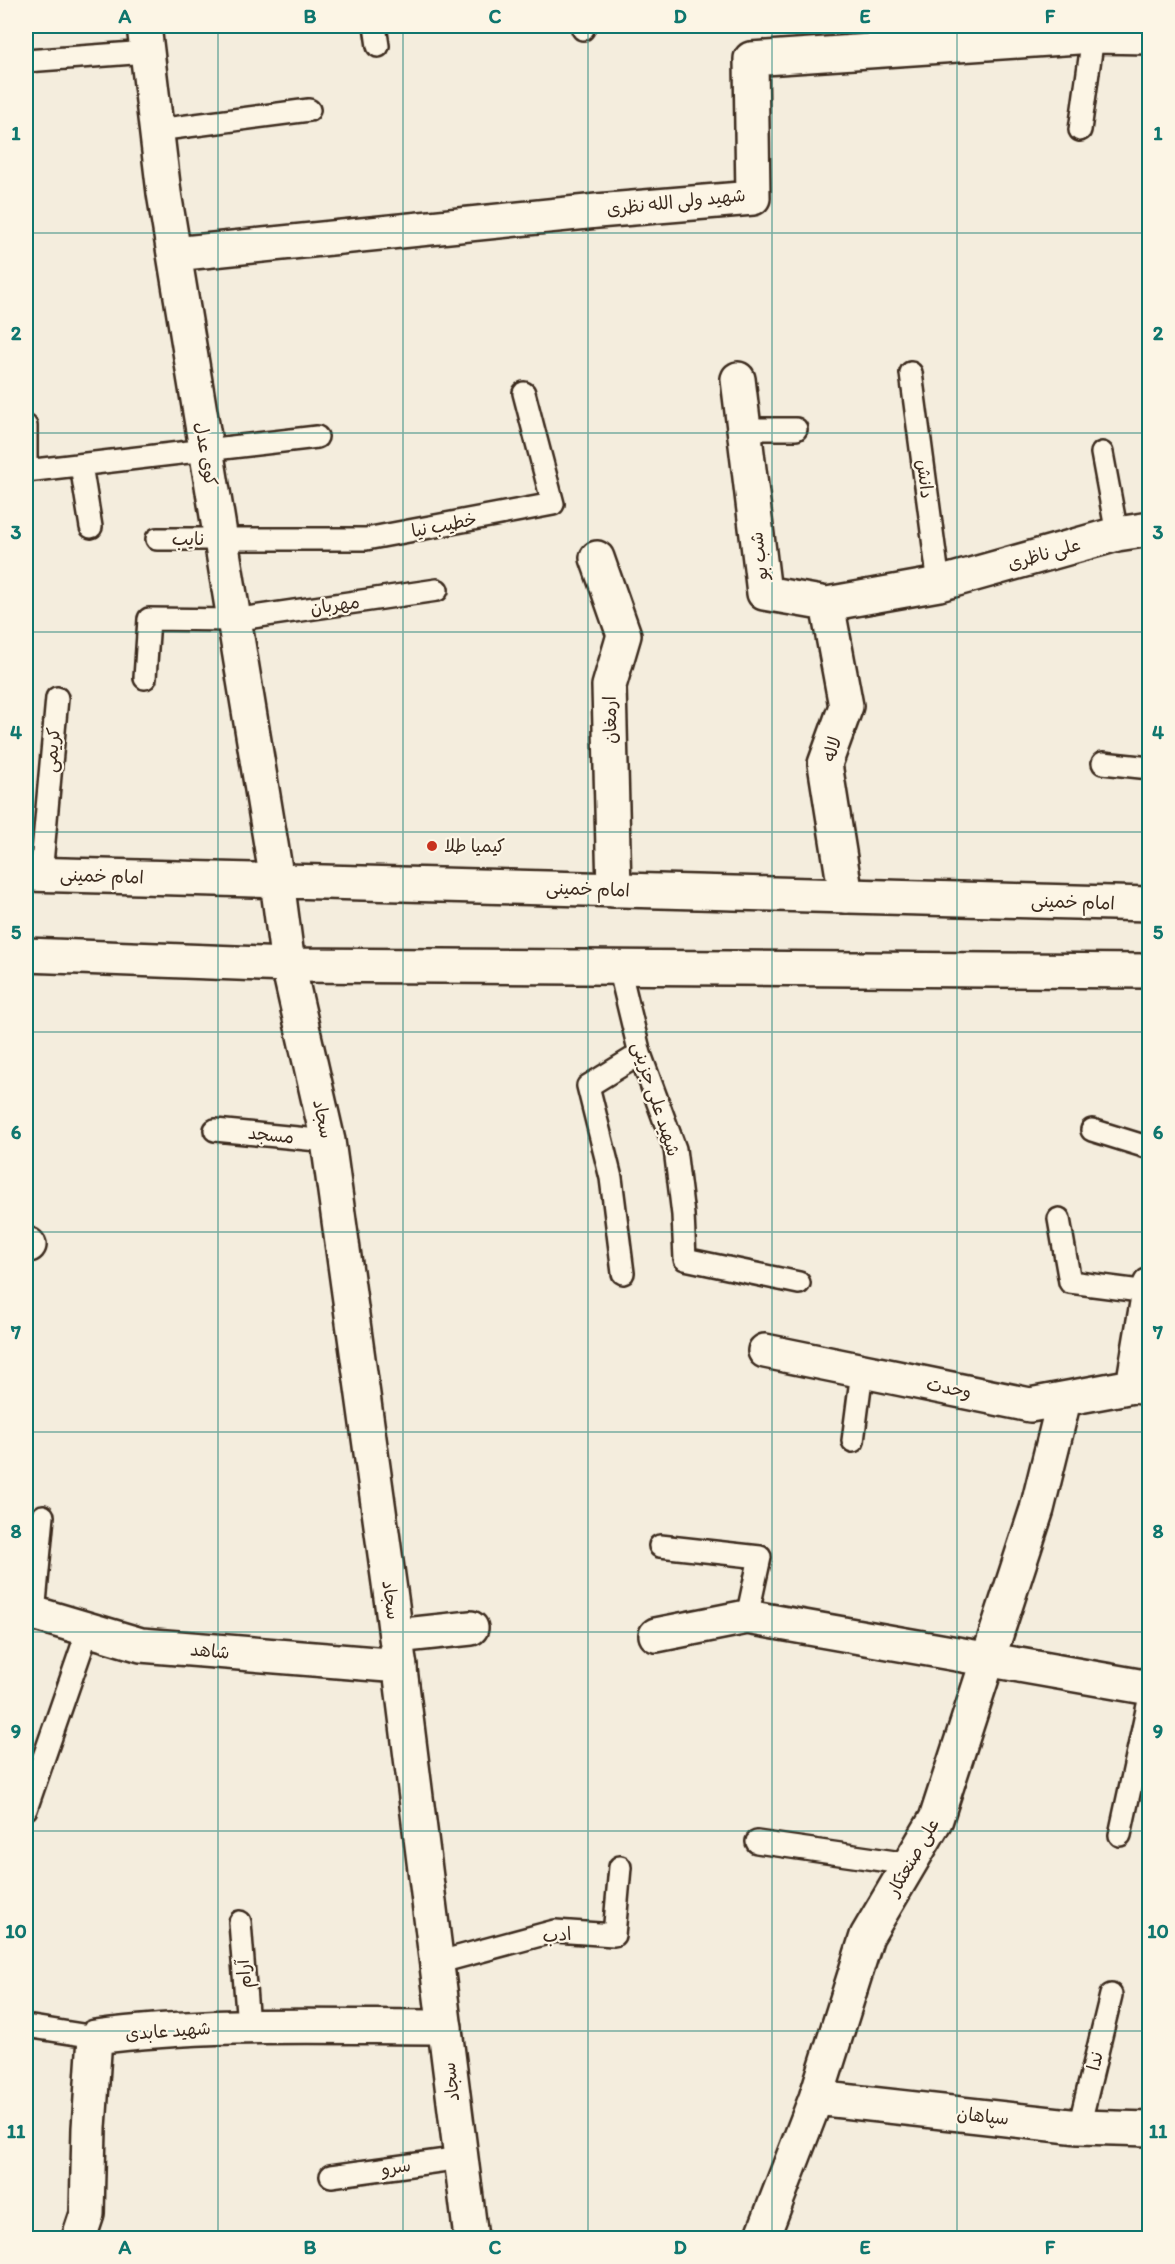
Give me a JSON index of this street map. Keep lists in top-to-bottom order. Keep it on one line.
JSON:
{"streets":{"street":["شهید ولی الله نظری","کوی عدل","علی ناظری","شب بو","ارمغان","لاله","امام خمینی","سجاد","وحدت","شاهد","علی صنعتکار","شهید عابدی","سپاهان"],"lane":["دانش","خطیب نیا","نایب","مهربان","کریمی","شهید علی جزینی","مسجد","ادب","آرام","ندا","سرو"]},"crossings":[["شهید ولی الله نظری","کوی عدل"],["کوی عدل","خطیب نیا"],["کوی عدل","نایب"],["کوی عدل","مهربان"],["کوی عدل","امام خمینی"],["کوی عدل","سجاد"],["دانش","علی ناظری"],["دانش","شب بو"],["خطیب نیا","نایب"],["علی ناظری","شب بو"],["شب بو","لاله"],["ارمغان","امام خمینی"],["لاله","امام خمینی"],["کریمی","امام خمینی"],["امام خمینی","سجاد"],["سجاد","مسجد"],["سجاد","شاهد"],["سجاد","ادب"],["سجاد","شهید عابدی"],["سجاد","سرو"],["وحدت","علی صنعتکار"],["علی صنعتکار","سپاهان"],["آرام","شهید عابدی"],["ندا","سپاهان"]],"places":["کیمیا طلا"],"grid":{"columns":["A","B","C","D","E","F"],"rows":["1","2","3","4","5","6","7","8","9","10","11"]}}
